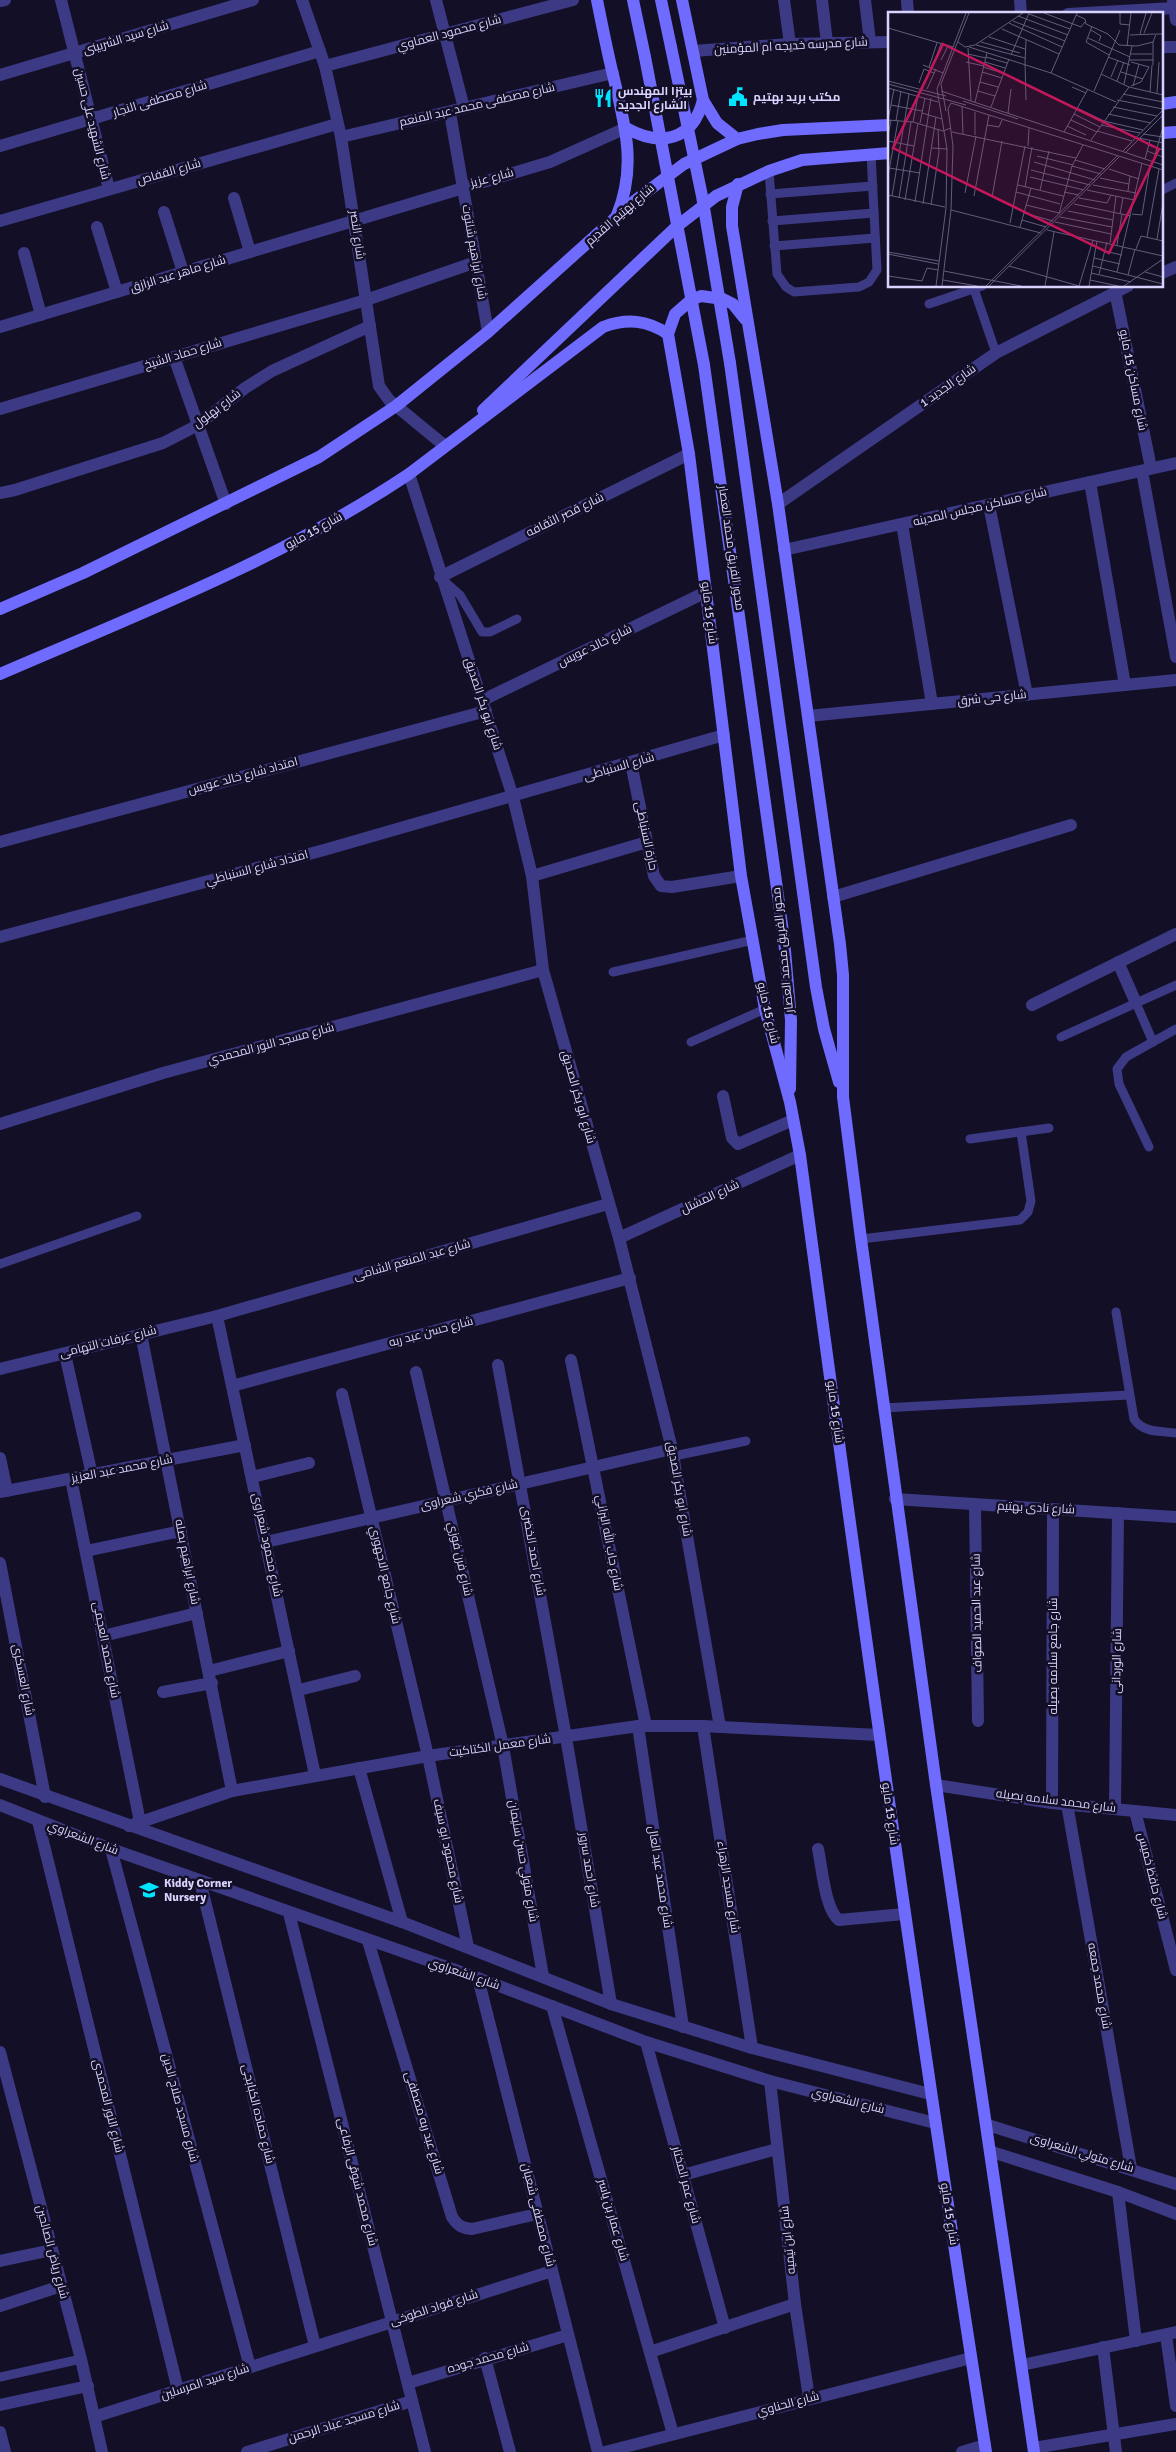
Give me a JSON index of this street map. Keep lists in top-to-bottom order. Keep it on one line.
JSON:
{"streets":{"main road":["شارع بهتيم القديم","شارع 15 مايو","محور الفريق محمد العصار"],"street":["شارع محمود العماوي","شارع سيد الشربينى","شارع مدرسه خديجه ام المؤمنين","شارع مصطفى النجار","شارع مصطفى محمد عبد المنعم","شارع الشهيد على حسين","شارع القفاص","شارع عزيز","شارع النصر","شارع ابراهيم شلتوت","شارع ماهر عبد الرازق","شارع حماد الشيخ","شارع مساكن 15 مايو","شارع الجديد 1","شارع بهلول","شارع مساكن مجلس المدينه","شارع قصر الثقافه","شارع خالد عويس","شارع حى شرق","شارع ابو بكر الصديق","شارع السنباطى","امتداد شارع خالد عويس","حارة السنباطى","امتداد شارع السنباطي","شارع مسجد النور المحمدي","شارع المشتل","شارع عبد المنعم الشامى","شارع حسن عبد ربه","شارع عرفات التهامى","شارع محمد عبد العزيز","شارع فكري شعراوى","شارع نادى بهتيم","شارع جاب الله البراني","شارع محمود شعراوى","شارع احمد الخضرى","شارع فرن فوزي","شارع ابراهيم بصله","شارع جامع الاجهوري","شارع عبد الحميد الصواف","شارع محمد العجمى","شارع جامع سلامه بصيله","شارع الوردانى","شارع العسكرى","شارع معمل الكتاكيت","شارع محمد سلامه بصيله","شارع الشعراوي","شارع محمود ابو سيف","شارع متولي حسن سليمان","شارع احمد سرور","شارع حافظ خميس","شارع محمد عبد العال","شارع مسجد الزهراء","شارع محمد جمعه","شارع النور المحمدى","شارع مسجد صلاح الدين","شارع حماده الكبابجى","شارع عبد ربه مصطفى","شارع متولي الشعراوى","شارع محمد شوقى الرفاعى","شارع عمر المختار","شارع مصطفى شعبان","شارع عمار بن ياسر","شارع ابن تيميه","شارع رياض الصالحين","شارع فواد الطوخى","شارع محمد جوده","شارع سيد المرسلين","شارع الحناوي","شارع مسجد عباد الرحمن"]},"crossings":[["شارع محمود العماوي","شارع النصر"],["شارع سيد الشربينى","شارع الشهيد على حسين"],["شارع مصطفى النجار","شارع الشهيد على حسين"],["شارع مصطفى النجار","شارع النصر"],["شارع مصطفى محمد عبد المنعم","شارع النصر"],["شارع مصطفى محمد عبد المنعم","شارع ابراهيم شلتوت"],["شارع الشهيد على حسين","شارع القفاص"],["شارع القفاص","شارع النصر"],["شارع عزيز","شارع النصر"],["شارع عزيز","شارع ابراهيم شلتوت"],["شارع عزيز","شارع ماهر عبد الرازق"],["شارع بهتيم القديم","شارع النصر"],["شارع بهتيم القديم","شارع ابراهيم شلتوت"],["شارع النصر","شارع ماهر عبد الرازق"],["شارع النصر","شارع حماد الشيخ"],["شارع النصر","شارع بهلول"],["شارع النصر","شارع 15 مايو"],["شارع ابراهيم شلتوت","شارع حماد الشيخ"],["شارع مساكن 15 مايو","شارع الجديد 1"],["شارع مساكن 15 مايو","شارع مساكن مجلس المدينه"],["شارع قصر الثقافه","شارع 15 مايو"],["شارع قصر الثقافه","شارع ابو بكر الصديق"],["شارع 15 مايو","محور الفريق محمد العصار"],["شارع 15 مايو","شارع خالد عويس"],["شارع 15 مايو","شارع ابو بكر الصديق"],["شارع 15 مايو","شارع السنباطى"],["شارع 15 مايو","حارة السنباطى"],["شارع 15 مايو","شارع المشتل"],["شارع 15 مايو","شارع معمل الكتاكيت"],["شارع 15 مايو","شارع الشعراوي"],["شارع 15 مايو","شارع الحناوي"],["شارع خالد عويس","شارع ابو بكر الصديق"],["شارع خالد عويس","امتداد شارع خالد عويس"],["شارع ابو بكر الصديق","شارع السنباطى"],["شارع ابو بكر الصديق","امتداد شارع خالد عويس"],["شارع ابو بكر الصديق","امتداد شارع السنباطي"],["شارع ابو بكر الصديق","شارع مسجد النور المحمدي"],["شارع ابو بكر الصديق","شارع المشتل"],["شارع ابو بكر الصديق","شارع عبد المنعم الشامى"],["شارع ابو بكر الصديق","شارع حسن عبد ربه"],["شارع ابو بكر الصديق","شارع فكري شعراوى"],["شارع ابو بكر الصديق","شارع معمل الكتاكيت"],["شارع السنباطى","حارة السنباطى"],["شارع السنباطى","امتداد شارع السنباطي"],["شارع عبد المنعم الشامى","شارع عرفات التهامى"],["شارع عبد المنعم الشامى","شارع محمود شعراوى"],["شارع حسن عبد ربه","شارع محمود شعراوى"],["شارع عرفات التهامى","شارع محمود شعراوى"],["شارع عرفات التهامى","شارع ابراهيم بصله"],["شارع محمد عبد العزيز","شارع محمود شعراوى"],["شارع محمد عبد العزيز","شارع ابراهيم بصله"],["شارع محمد عبد العزيز","شارع محمد العجمى"],["شارع فكري شعراوى","شارع جاب الله البراني"],["شارع فكري شعراوى","شارع محمود شعراوى"],["شارع فكري شعراوى","شارع احمد الخضرى"],["شارع فكري شعراوى","شارع فرن فوزي"],["شارع فكري شعراوى","شارع جامع الاجهوري"],["شارع نادى بهتيم","شارع عبد الحميد الصواف"],["شارع نادى بهتيم","شارع جامع سلامه بصيله"],["شارع نادى بهتيم","شارع الوردانى"],["شارع جاب الله البراني","شارع معمل الكتاكيت"],["شارع جاب الله البراني","شارع محمد عبد العال"],["شارع محمود شعراوى","شارع معمل الكتاكيت"],["شارع احمد الخضرى","شارع معمل الكتاكيت"],["شارع احمد الخضرى","شارع احمد سرور"],["شارع فرن فوزي","شارع معمل الكتاكيت"],["شارع فرن فوزي","شارع متولي حسن سليمان"],["شارع ابراهيم بصله","شارع معمل الكتاكيت"],["شارع جامع الاجهوري","شارع معمل الكتاكيت"],["شارع جامع الاجهوري","شارع محمود ابو سيف"],["شارع محمد العجمى","شارع معمل الكتاكيت"],["شارع محمد العجمى","شارع الشعراوي"],["شارع جامع سلامه بصيله","شارع محمد سلامه بصيله"],["شارع الوردانى","شارع محمد سلامه بصيله"],["شارع العسكرى","شارع الشعراوي"],["شارع معمل الكتاكيت","شارع الشعراوي"],["شارع معمل الكتاكيت","شارع محمود ابو سيف"],["شارع معمل الكتاكيت","شارع متولي حسن سليمان"],["شارع معمل الكتاكيت","شارع احمد سرور"],["شارع معمل الكتاكيت","شارع محمد عبد العال"],["شارع معمل الكتاكيت","شارع مسجد الزهراء"],["شارع محمد سلامه بصيله","شارع حافظ خميس"],["شارع محمد سلامه بصيله","شارع محمد جمعه"],["شارع الشعراوي","شارع محمود ابو سيف"],["شارع الشعراوي","شارع متولي حسن سليمان"],["شارع الشعراوي","شارع احمد سرور"],["شارع الشعراوي","شارع محمد عبد العال"],["شارع الشعراوي","شارع مسجد الزهراء"],["شارع الشعراوي","شارع النور المحمدى"],["شارع الشعراوي","شارع مسجد صلاح الدين"],["شارع الشعراوي","شارع حماده الكبابجى"],["شارع الشعراوي","شارع عبد ربه مصطفى"],["شارع الشعراوي","شارع محمد شوقى الرفاعى"],["شارع الشعراوي","شارع عمر المختار"],["شارع الشعراوي","شارع مصطفى شعبان"],["شارع الشعراوي","شارع عمار بن ياسر"],["شارع الشعراوي","شارع ابن تيميه"],["شارع محمد جمعه","شارع متولي الشعراوى"],["شارع النور المحمدى","شارع سيد المرسلين"],["شارع مسجد صلاح الدين","شارع سيد المرسلين"],["شارع حماده الكبابجى","شارع فواد الطوخى"],["شارع حماده الكبابجى","شارع سيد المرسلين"],["شارع عبد ربه مصطفى","شارع مصطفى شعبان"],["شارع محمد شوقى الرفاعى","شارع فواد الطوخى"],["شارع محمد شوقى الرفاعى","شارع محمد جوده"],["شارع محمد شوقى الرفاعى","شارع مسجد عباد الرحمن"],["شارع مصطفى شعبان","شارع فواد الطوخى"],["شارع مصطفى شعبان","شارع محمد جوده"],["شارع عمار بن ياسر","شارع الحناوي"],["شارع ابن تيميه","شارع الحناوي"],["شارع رياض الصالحين","شارع سيد المرسلين"],["شارع فواد الطوخى","شارع سيد المرسلين"]],"places":{"public building":["مكتب بريد بهتيم"],"restaurant":["بيتزا المهندس الشارع الجديد"],"school or university":["Kiddy Corner Nursery"]}}
